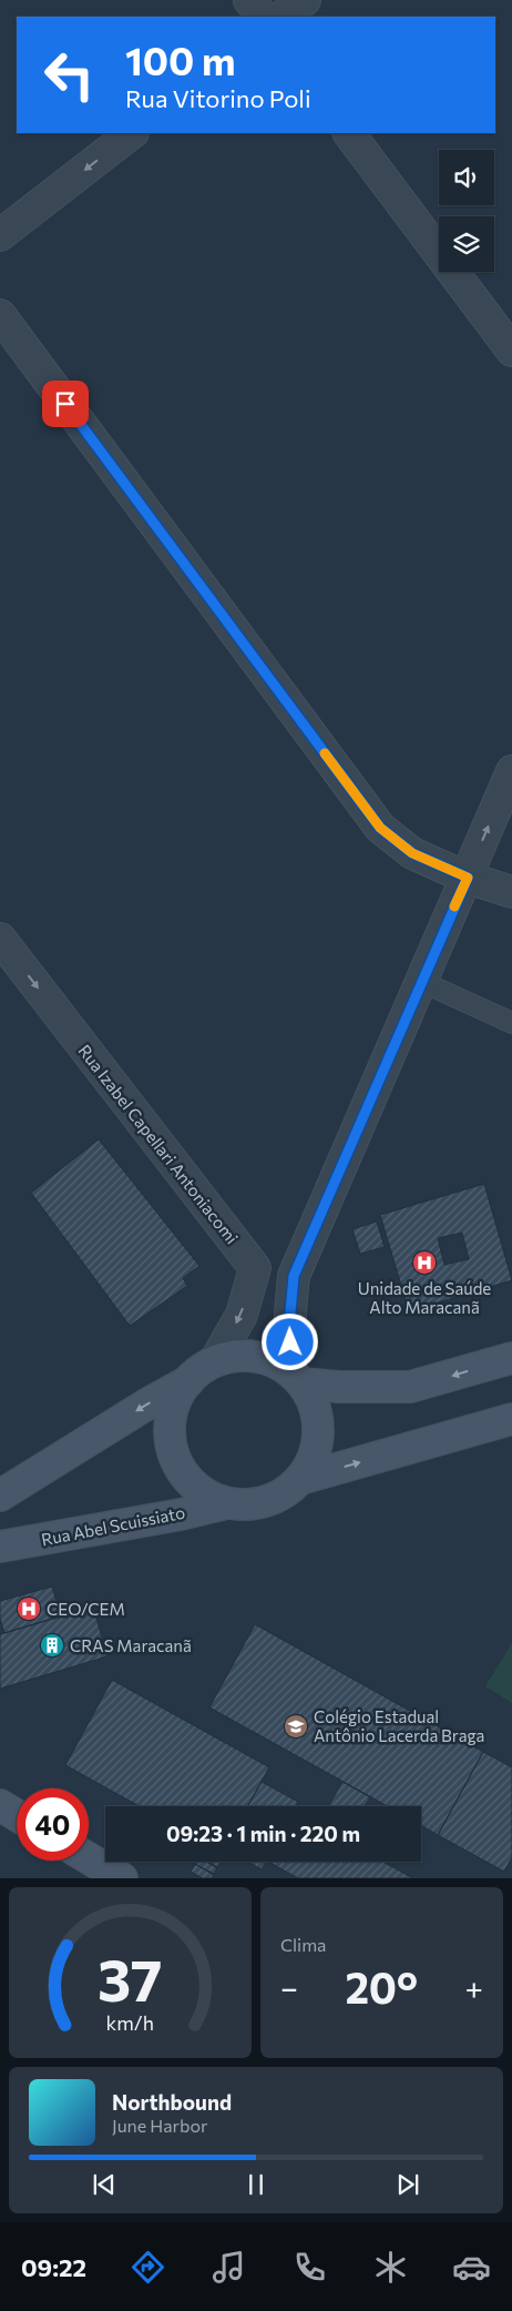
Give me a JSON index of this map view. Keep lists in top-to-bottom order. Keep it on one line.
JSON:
{"streets":{"main road":["Rua Abel Scuissiato"],"street":["Rua Izabel Capellari Antoniacomi"]},"one_way":["Rua Izabel Capellari Antoniacomi"],"places":{"hospital":["Unidade de Saúde Alto Maracanã","CEO/CEM"],"building":["CRAS Maracanã"],"school or university":["Colégio Estadual Antônio Lacerda Braga"]},"page":{"turn":["100 m","Rua Vitorino Poli"],"limit":"40","trip":"09:23 · 1 min · 220 m","tile":"Clima","heat":["−","20°","+"],"song":["Northbound","June Harbor"],"tabs":"09:22","gauge":["37","km/h"]}}
